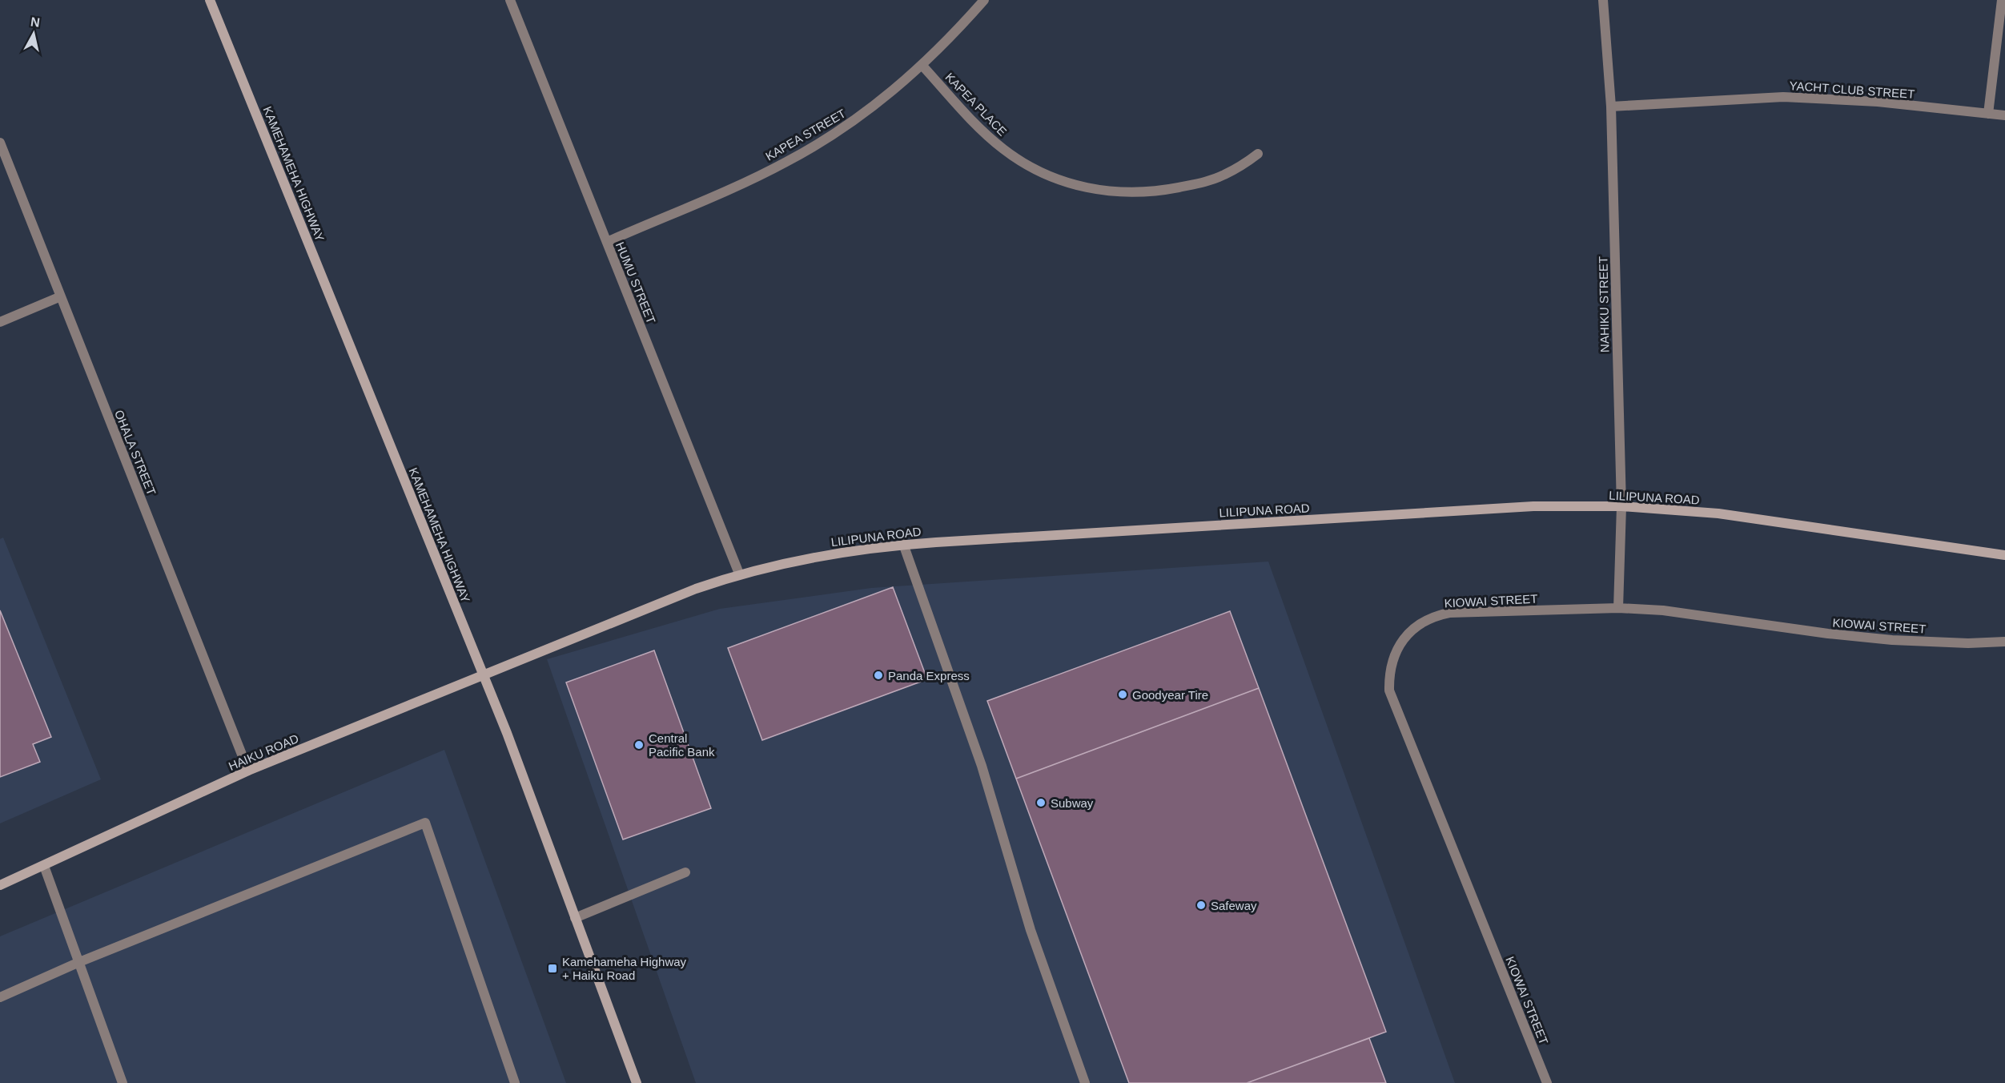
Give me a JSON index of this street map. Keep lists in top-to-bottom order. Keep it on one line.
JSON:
{"streets":{"main road":["KAMEHAMEHA HIGHWAY","LILIPUNA ROAD","HAIKU ROAD"],"street":["YACHT CLUB STREET","KAPEA PLACE","KAPEA STREET","HUMU STREET","NAHIKU STREET","OHALA STREET","KIOWAI STREET"]},"crossings":[["YACHT CLUB STREET","NAHIKU STREET"],["KAPEA PLACE","KAPEA STREET"],["KAPEA STREET","HUMU STREET"],["KAMEHAMEHA HIGHWAY","HAIKU ROAD"],["HUMU STREET","LILIPUNA ROAD"],["NAHIKU STREET","LILIPUNA ROAD"],["NAHIKU STREET","KIOWAI STREET"],["OHALA STREET","HAIKU ROAD"],["LILIPUNA ROAD","HAIKU ROAD"]],"places":{"other":["Panda Express","Goodyear Tire","Central Pacific Bank","Subway","Safeway"],"transit":["Kamehameha Highway + Haiku Road"]},"north":"top"}
